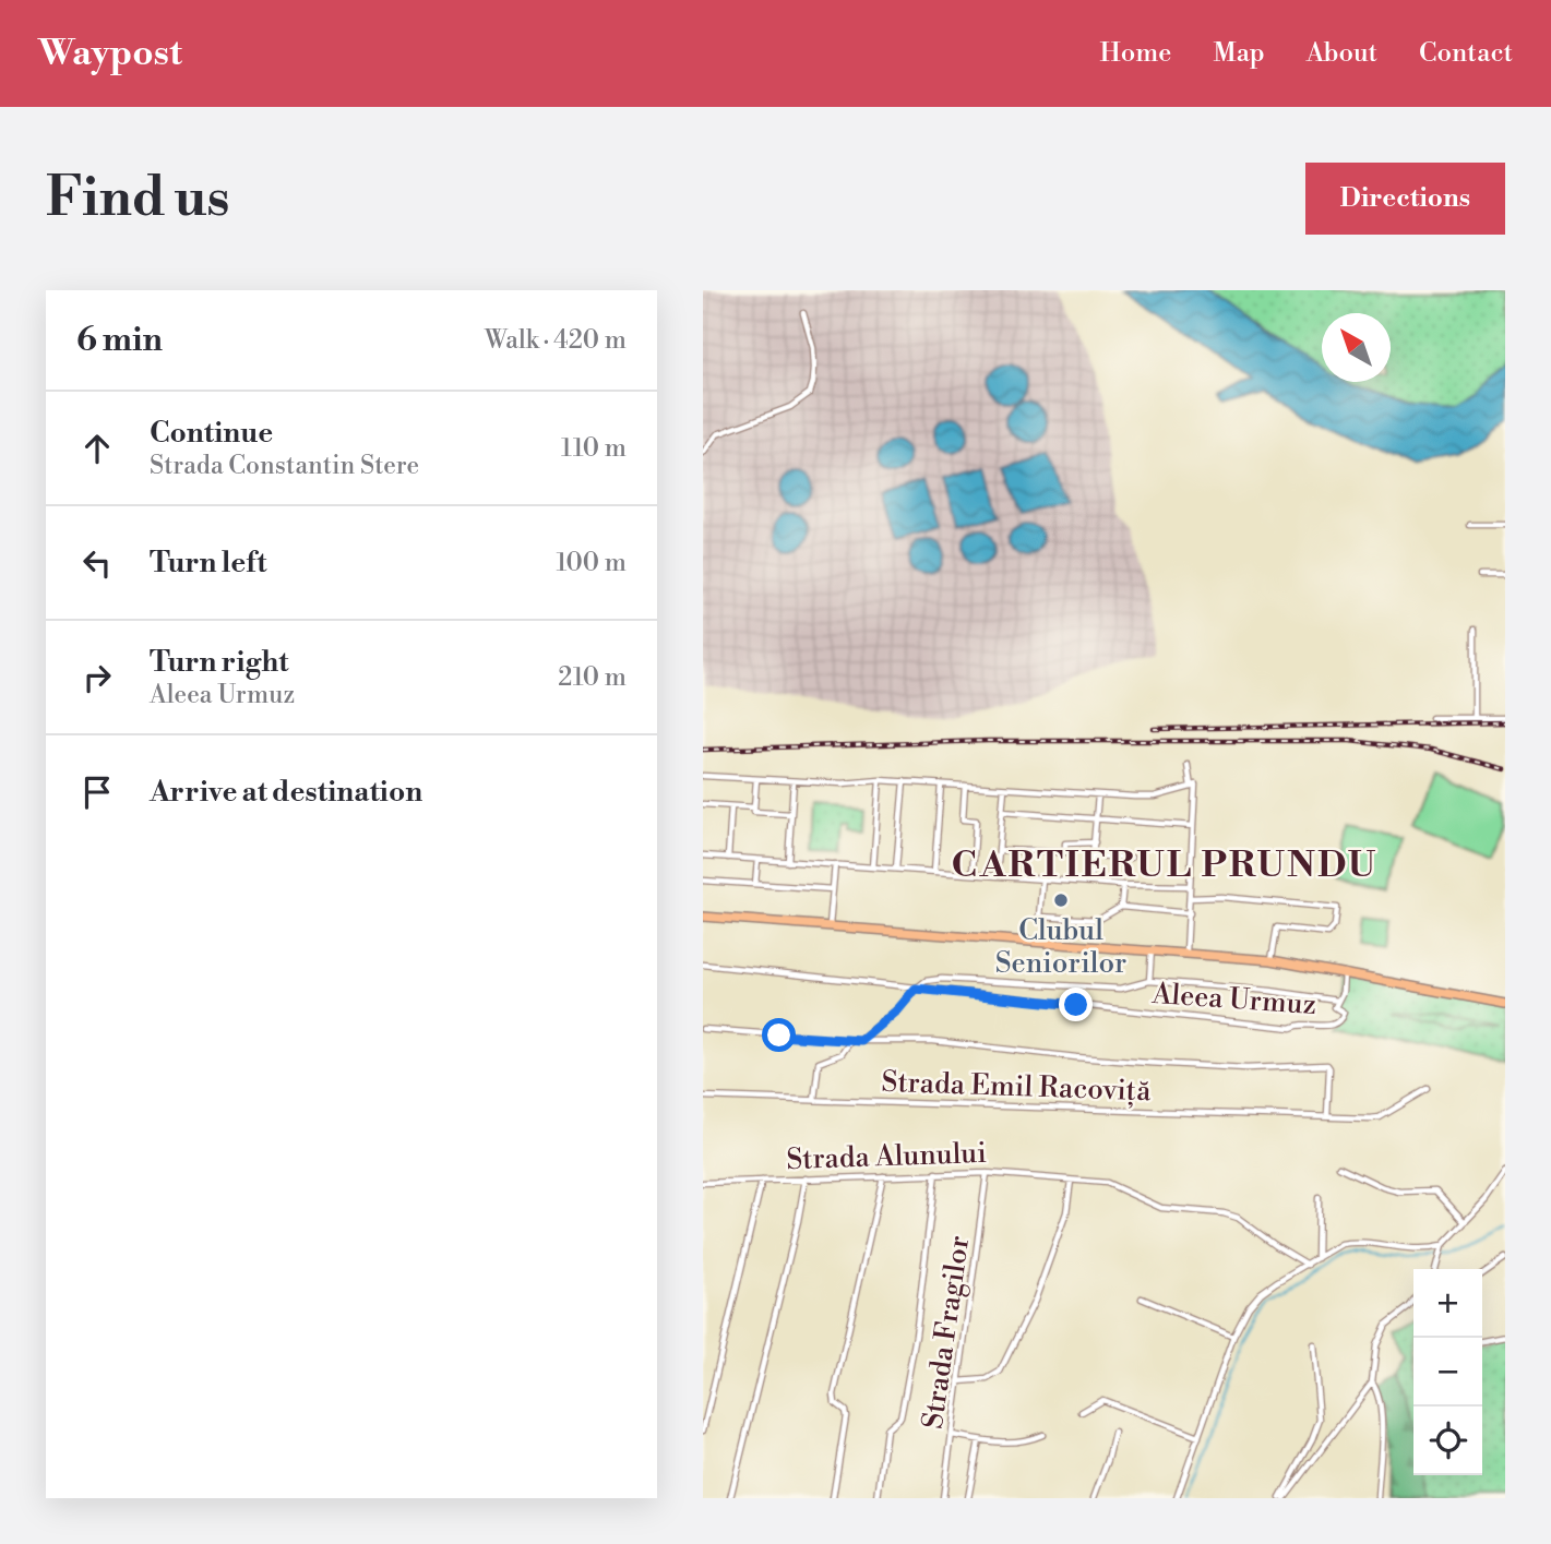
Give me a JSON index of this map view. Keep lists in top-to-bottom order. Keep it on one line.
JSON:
{"streets":{"street":["Aleea Urmuz","Strada Emil Racoviță","Strada Alunului","Strada Fragilor"]},"crossings":[["Strada Alunului","Strada Fragilor"]],"districts":["CARTIERUL PRUNDU"],"places":["Clubul Seniorilor"],"north":"top left","page":{"header":"Waypost","nav":["Home","Map","About","Contact"],"buttons":"Directions","title":"Find us","heading":["6 min","Walk · 420 m"],"list":[["Continue","Strada Constantin Stere","110 m"],["Turn left","100 m"],["Turn right","Aleea Urmuz","210 m"],"Arrive at destination"],"map_buttons":["+","−"]}}
